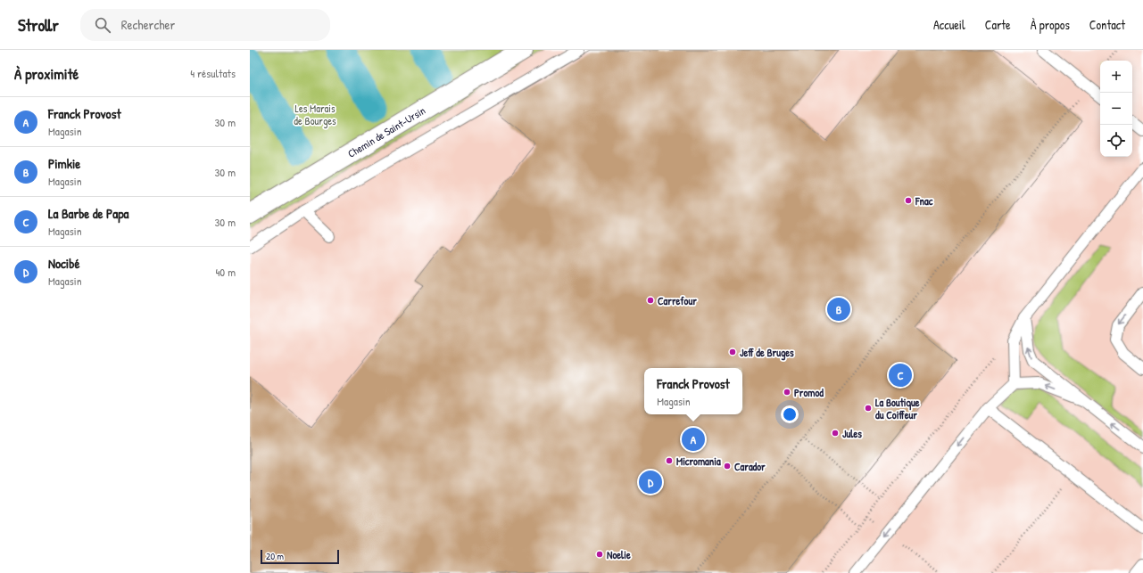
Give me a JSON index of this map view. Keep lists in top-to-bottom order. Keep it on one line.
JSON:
{"streets":{"street":["Chemin de Saint-Ursin"]},"parks":["Les Marais de Bourges"],"places":["Fnac","Carrefour","Jeff de Bruges","Promod","La Boutique du Coiffeur","Jules","Micromania","Carador","Noelie"],"scale_bar":"20 m","page":{"header":"Strollr","search":"Rechercher","nav":["Accueil","Carte","À propos","Contact"],"heading":["À proximité","4 résultats"],"map_buttons":["+","−"],"list":[{"mark":"A","name":"Franck Provost","note":"Magasin","value":"30 m"},{"mark":"B","name":"Pimkie","note":"Magasin","value":"30 m"},{"mark":"C","name":"La Barbe de Papa","note":"Magasin","value":"30 m"},{"mark":"D","name":"Nocibé","note":"Magasin","value":"40 m"}],"pins":["B","C","A","D"],"popup":["Franck Provost","Magasin"],"scale":"20 m"}}
